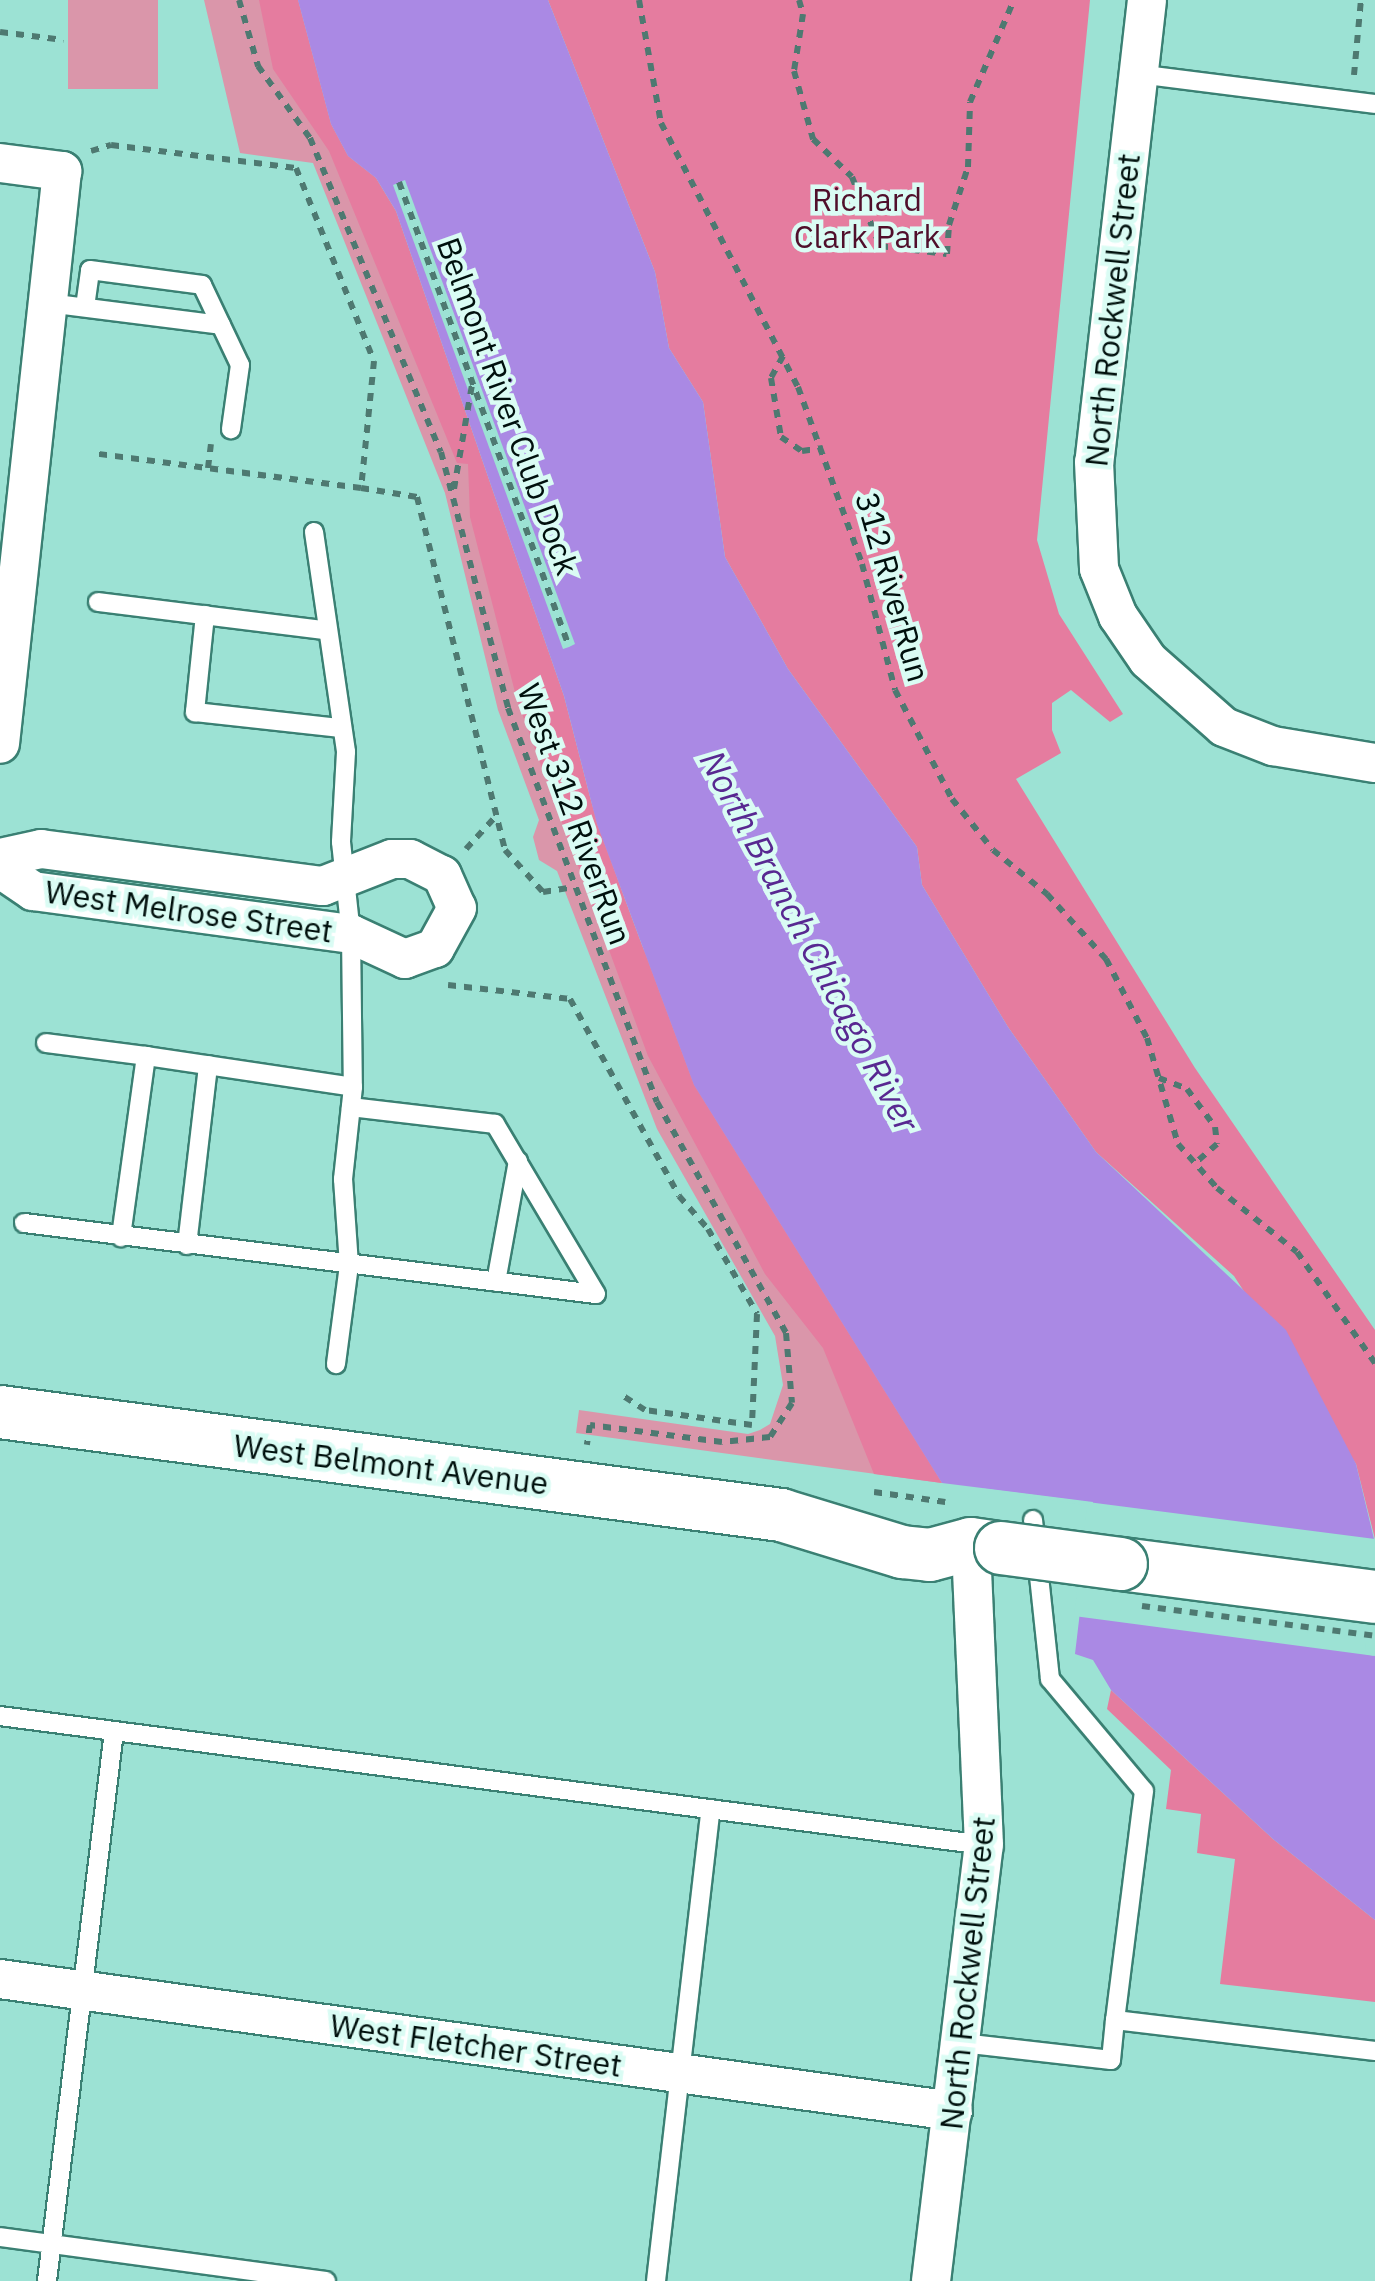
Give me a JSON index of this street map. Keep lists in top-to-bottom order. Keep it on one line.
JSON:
{"streets":{"main road":["West Belmont Avenue"],"street":["North Rockwell Street","West Melrose Street","West Fletcher Street"],"path":["Belmont River Club Dock","312 RiverRun","West 312 RiverRun"]},"crossings":[["North Rockwell Street","West Belmont Avenue"],["North Rockwell Street","West Fletcher Street"]],"water":["North Branch Chicago River"],"parks":["Richard Clark Park"]}
